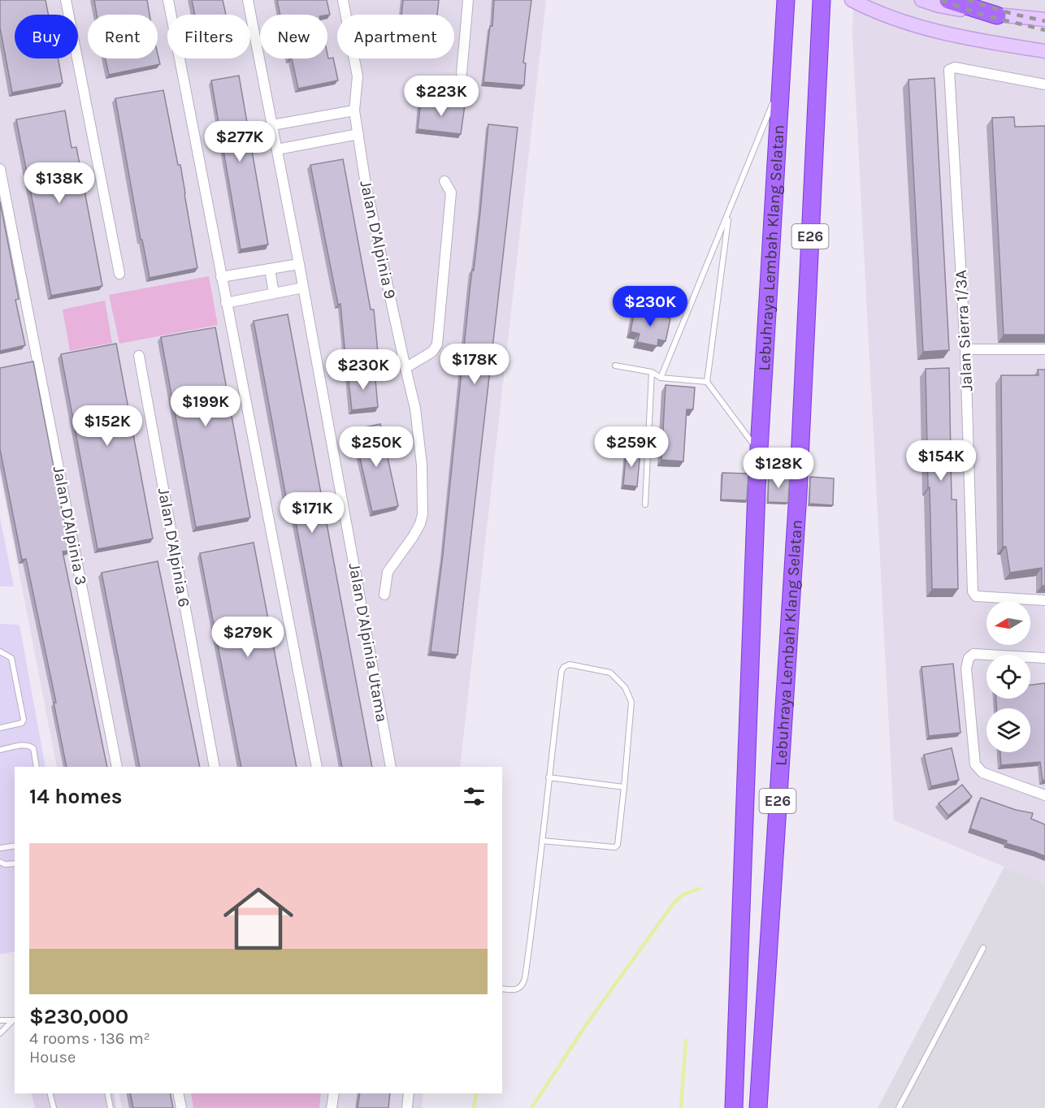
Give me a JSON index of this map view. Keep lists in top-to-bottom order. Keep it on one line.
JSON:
{"streets":{"highway":["E26","Lebuhraya Lembah Klang Selatan"],"street":["Jalan D'Alpinia 9","Jalan Sierra 1/3A","Jalan D'Alpinia 3","Jalan D'Alpinia 6","Jalan D'Alpinia Utama"]},"north":"left","page":{"chip":["Buy","Rent","Filters","New","Apartment"],"price":["$223K","$277K","$138K","$230K","$178K","$230K","$199K","$152K","$250K","$259K","$154K","$128K","$171K","$279K"],"heading":"14 homes","list":[{"name":"$230,000","note":"4 rooms · 136 m² · House"}]}}
